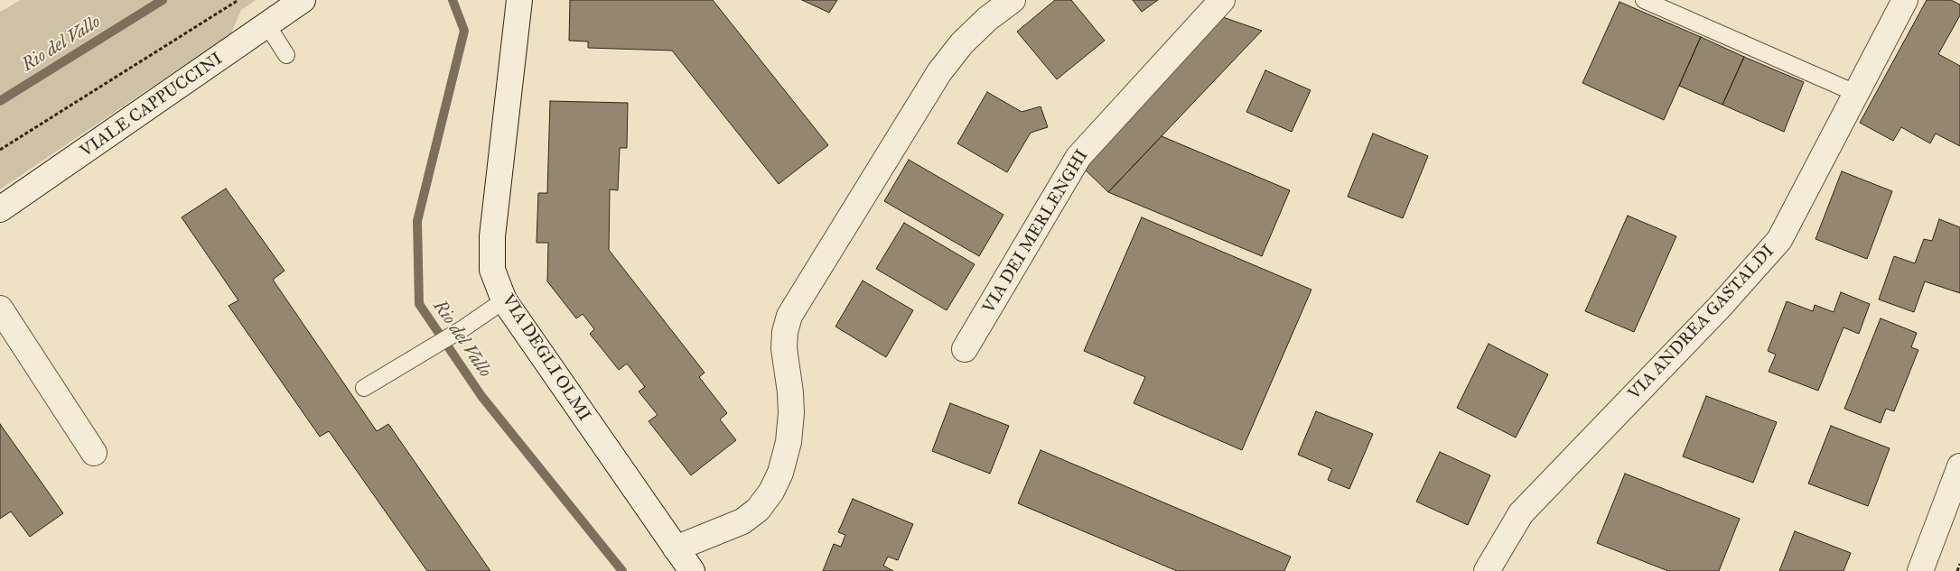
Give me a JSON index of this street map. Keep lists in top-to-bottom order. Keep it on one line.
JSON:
{"streets":{"street":["VIALE CAPPUCCINI","VIA DEI MERLENGHI","VIA ANDREA GASTALDI","VIA DEGLI OLMI"]},"water":["Rio del Vallo"]}
